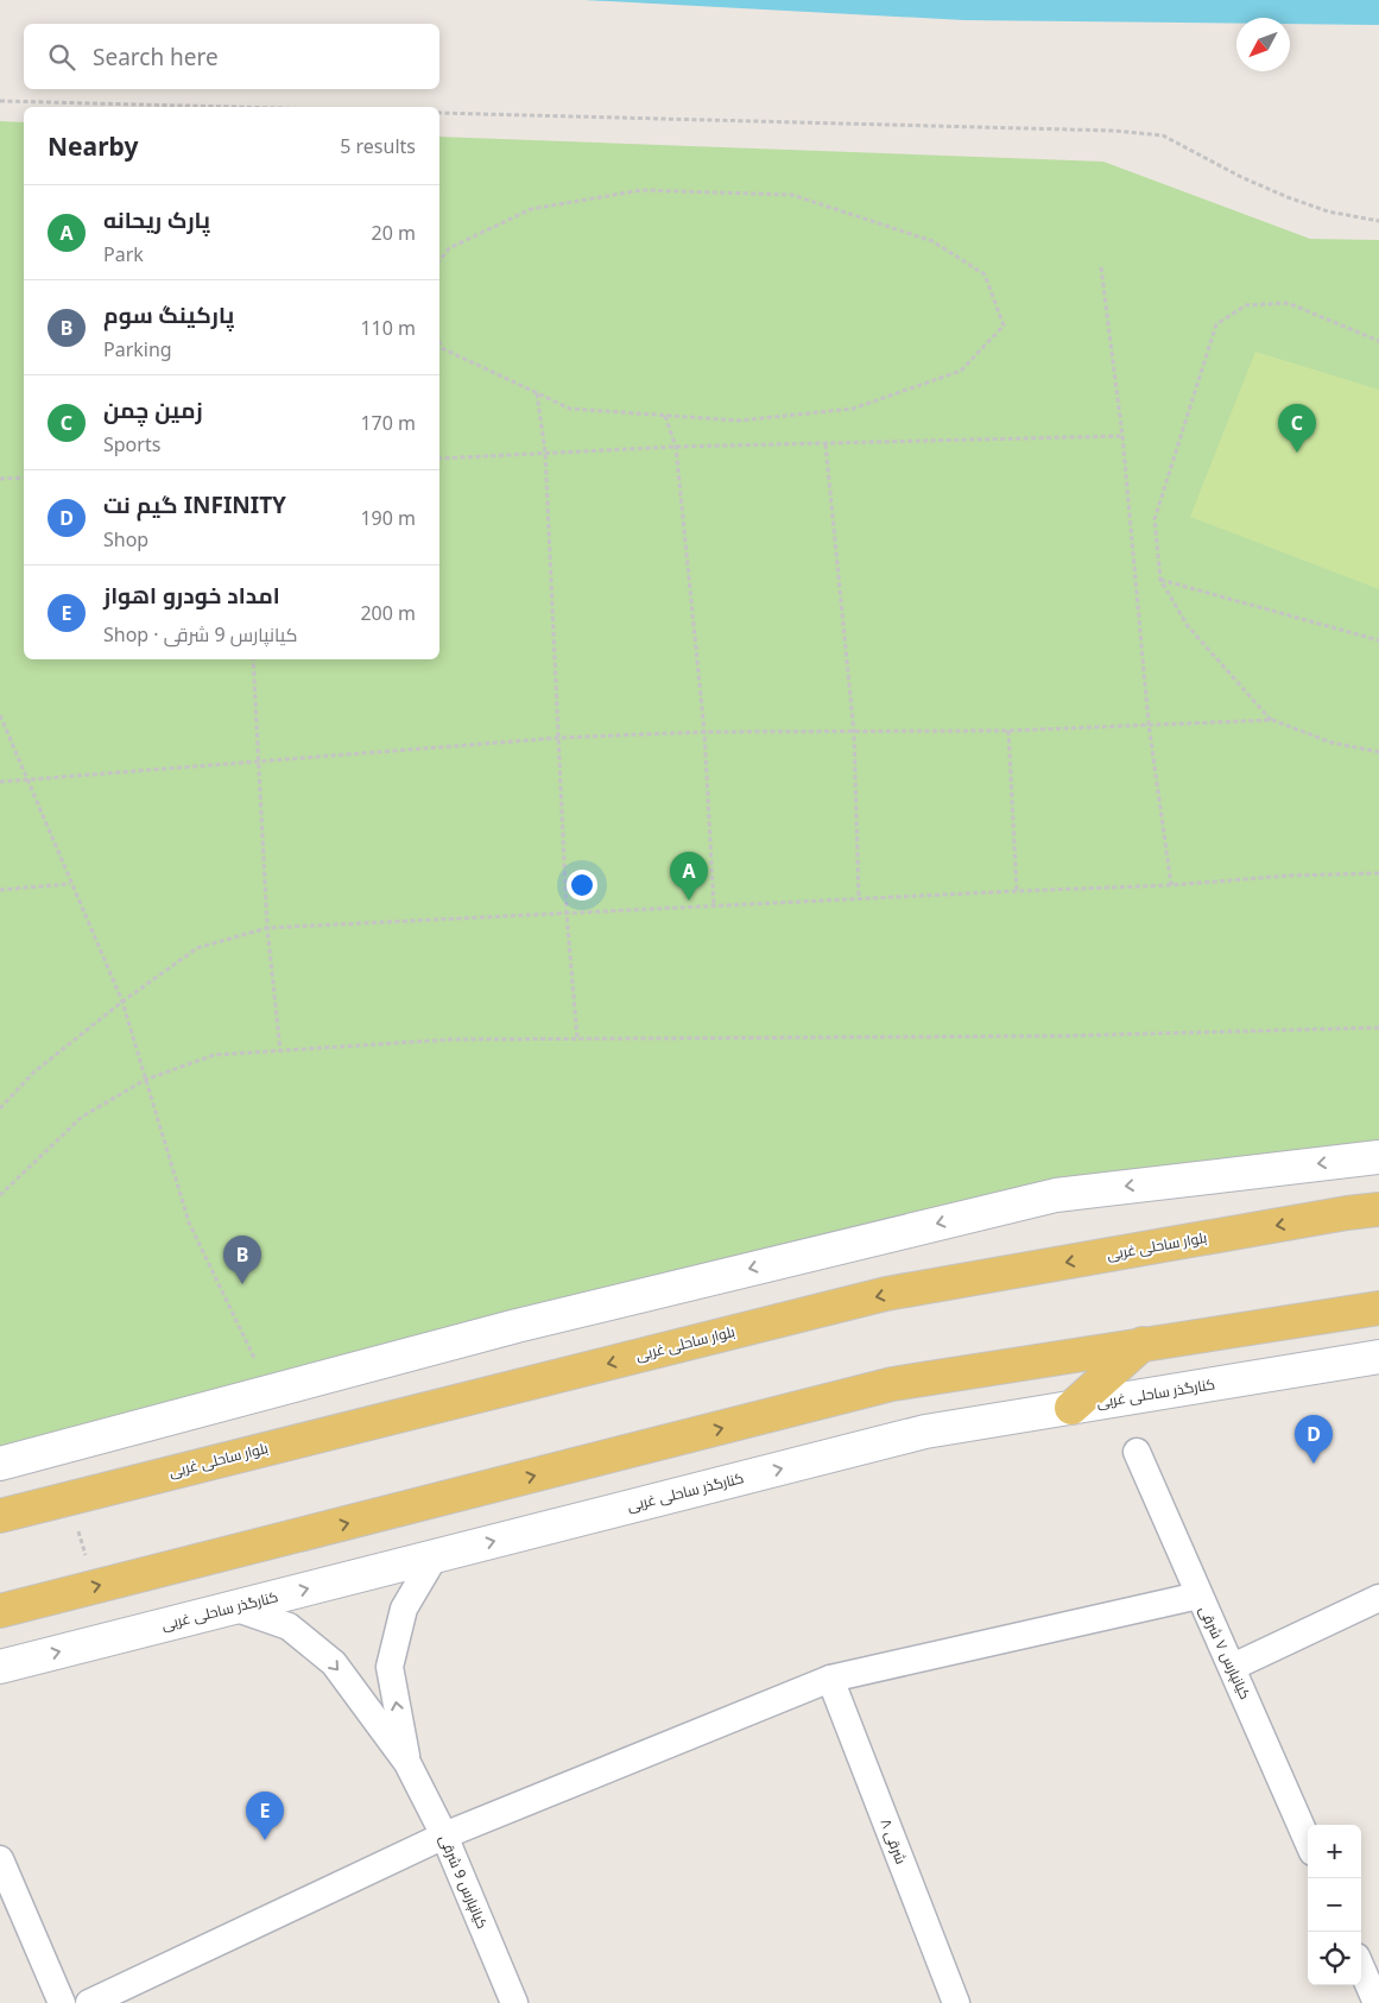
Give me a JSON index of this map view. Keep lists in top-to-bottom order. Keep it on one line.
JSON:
{"streets":{"main road":["بلوار ساحلی غربی"],"street":["کنارگذر ساحلی غربی","کیانپارس ۷ شرقی","۸ شرقی","کیانپارس 9 شرقی"]},"north":"bottom left","page":{"search":"Search here","heading":["Nearby","5 results"],"list":[{"mark":"A","name":"پارک ریحانه","note":"Park","value":"20 m"},{"mark":"B","name":"پارکینگ سوم","note":"Parking","value":"110 m"},{"mark":"C","name":"زمین چمن","note":"Sports","value":"170 m"},{"mark":"D","name":"گیم نت INFINITY","note":"Shop","value":"190 m"},{"mark":"E","name":"امداد خودرو اهواز","note":"Shop · کیانپارس 9 شرقی","value":"200 m"}],"pins":["C","A","B","D","E"],"map_buttons":["+","−"]}}
